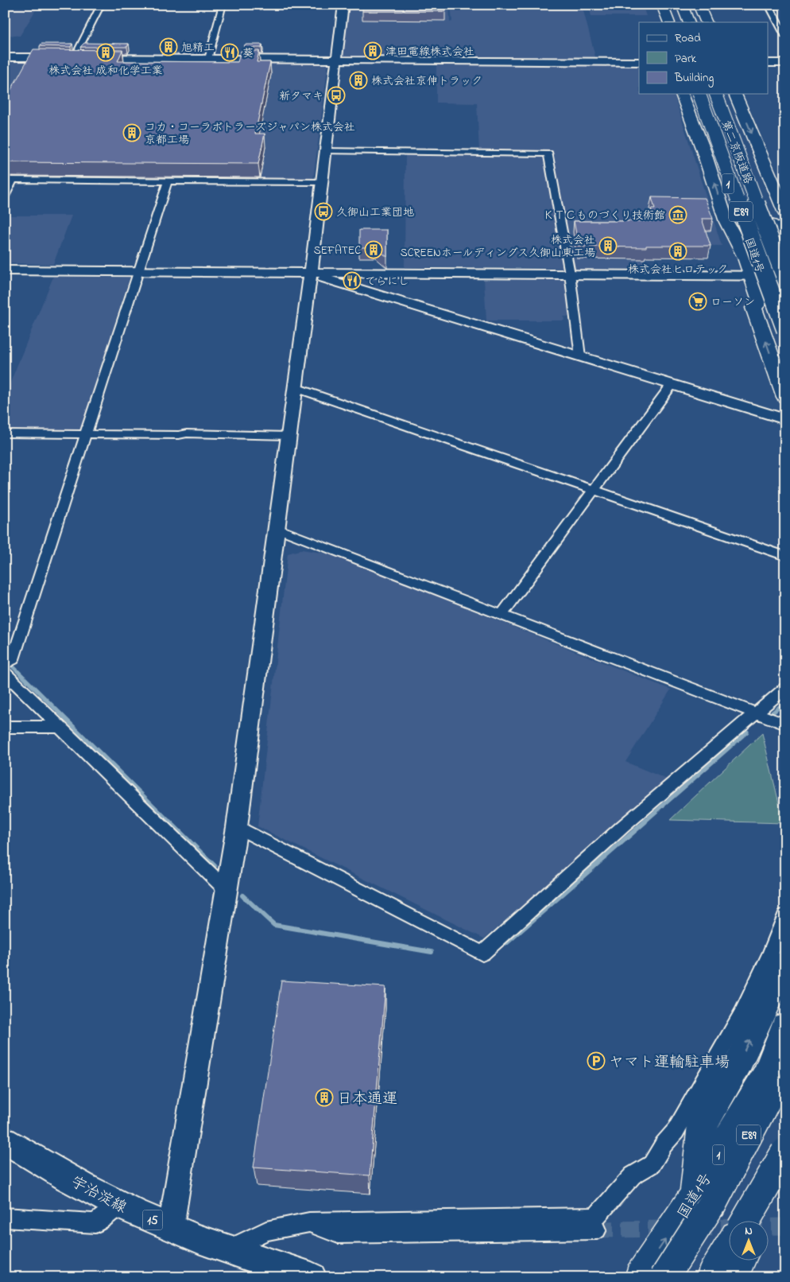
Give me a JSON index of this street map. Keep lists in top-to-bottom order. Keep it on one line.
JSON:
{"streets":{"highway":["第二京阪道路","1","E89","国道1号"],"main road":["宇治淀線","15"]},"crossings":[["第二京阪道路","国道1号"],["E89","国道1号"]],"places":{"building":["旭精工","津田電線株式会社","株式会社 成和化学工業","株式会社京伸トラック","コカ・コーラボトラーズジャパン株式会社 京都工場","株式会社 SCREENホールディングス久御山東工場","SEFATEC","株式会社ヒロテック","日本通運"],"restaurant":["葵","てらにし"],"bus stop":["新タマキ","久御山工業団地"],"museum":["ＫＴＣものづくり技術館"],"supermarket":["ローソン"],"parking":["ヤマト運輸駐車場"]},"legend":["Road","Park","Building"],"north":"top"}
